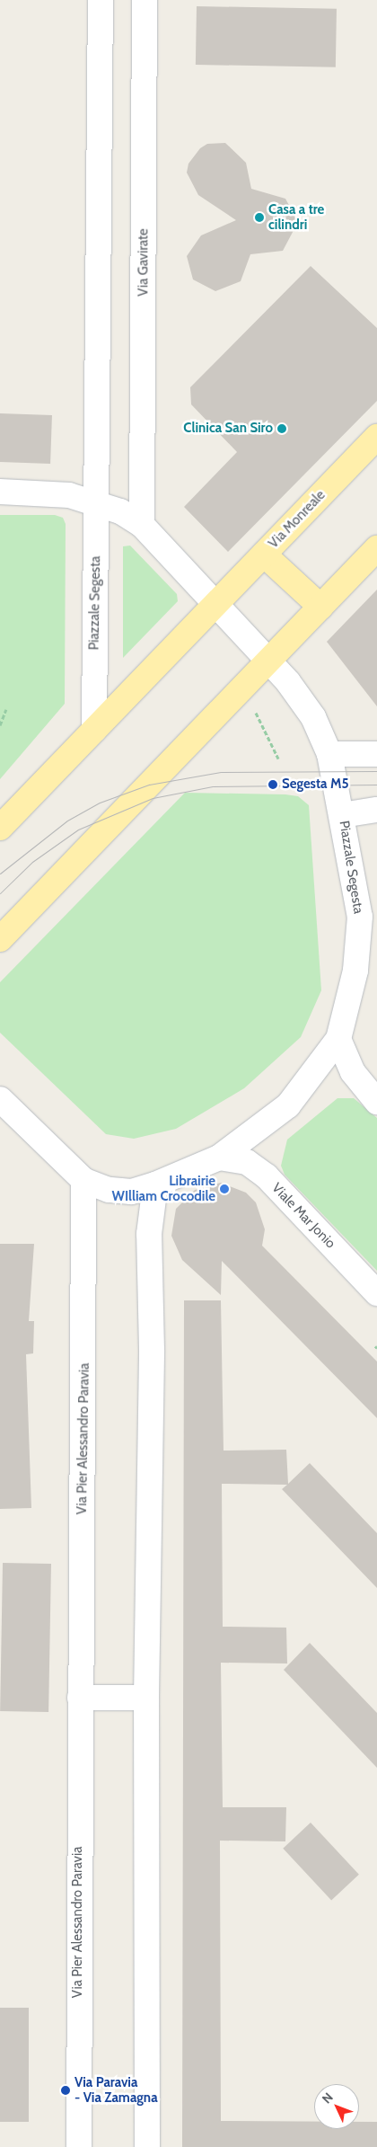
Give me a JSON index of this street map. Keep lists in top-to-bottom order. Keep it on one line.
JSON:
{"streets":{"main road":["Via Monreale"],"street":["Via Gavirate","Piazzale Segesta","Viale Mar Jonio","Via Pier Alessandro Paravia"]},"crossings":[["Via Gavirate","Piazzale Segesta"],["Via Monreale","Piazzale Segesta"],["Piazzale Segesta","Viale Mar Jonio"],["Piazzale Segesta","Via Pier Alessandro Paravia"]],"places":["Casa a tre cilindri","Clinica San Siro","Segesta M5","Librairie WIlliam Crocodile","Via Paravia - Via Zamagna"],"north":"top left"}
